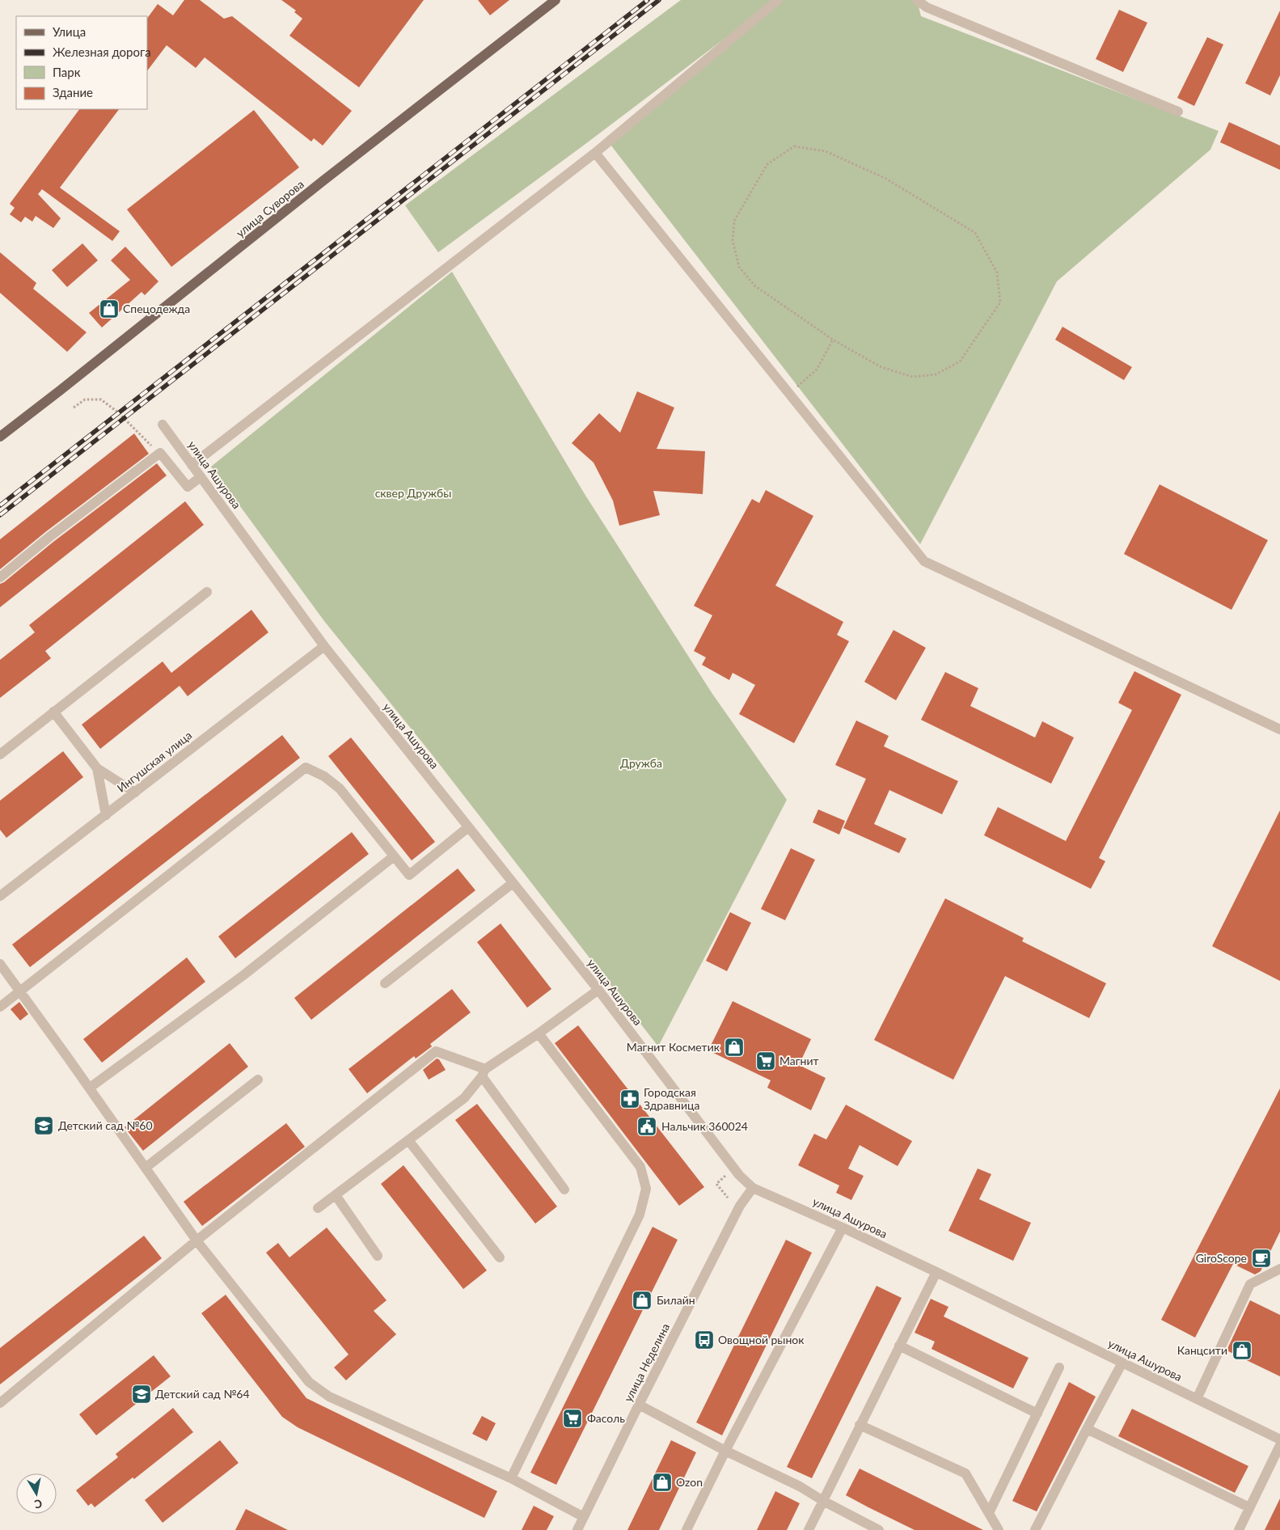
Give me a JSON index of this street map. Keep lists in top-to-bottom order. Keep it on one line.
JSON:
{"streets":{"main road":["улица Суворова"],"street":["улица Ашурова","Ингушская улица","улица Неделина"]},"crossings":[["улица Ашурова","Ингушская улица"],["улица Ашурова","улица Неделина"]],"parks":["сквер Дружбы","Дружба"],"places":{"shop":["Спецодежда","Магнит Косметик","Билайн","Канцсити","Ozon"],"supermarket":["Магнит","Фасоль"],"pharmacy":["Городская Здравница"],"school or university":["Детский сад №60","Детский сад №64"],"public building":["Нальчик 360024"],"cafe":["GiroScope"],"bus stop":["Овощной рынок"]},"legend":["Улица","Железная дорога","Парк","Здание"],"north":"bottom"}
